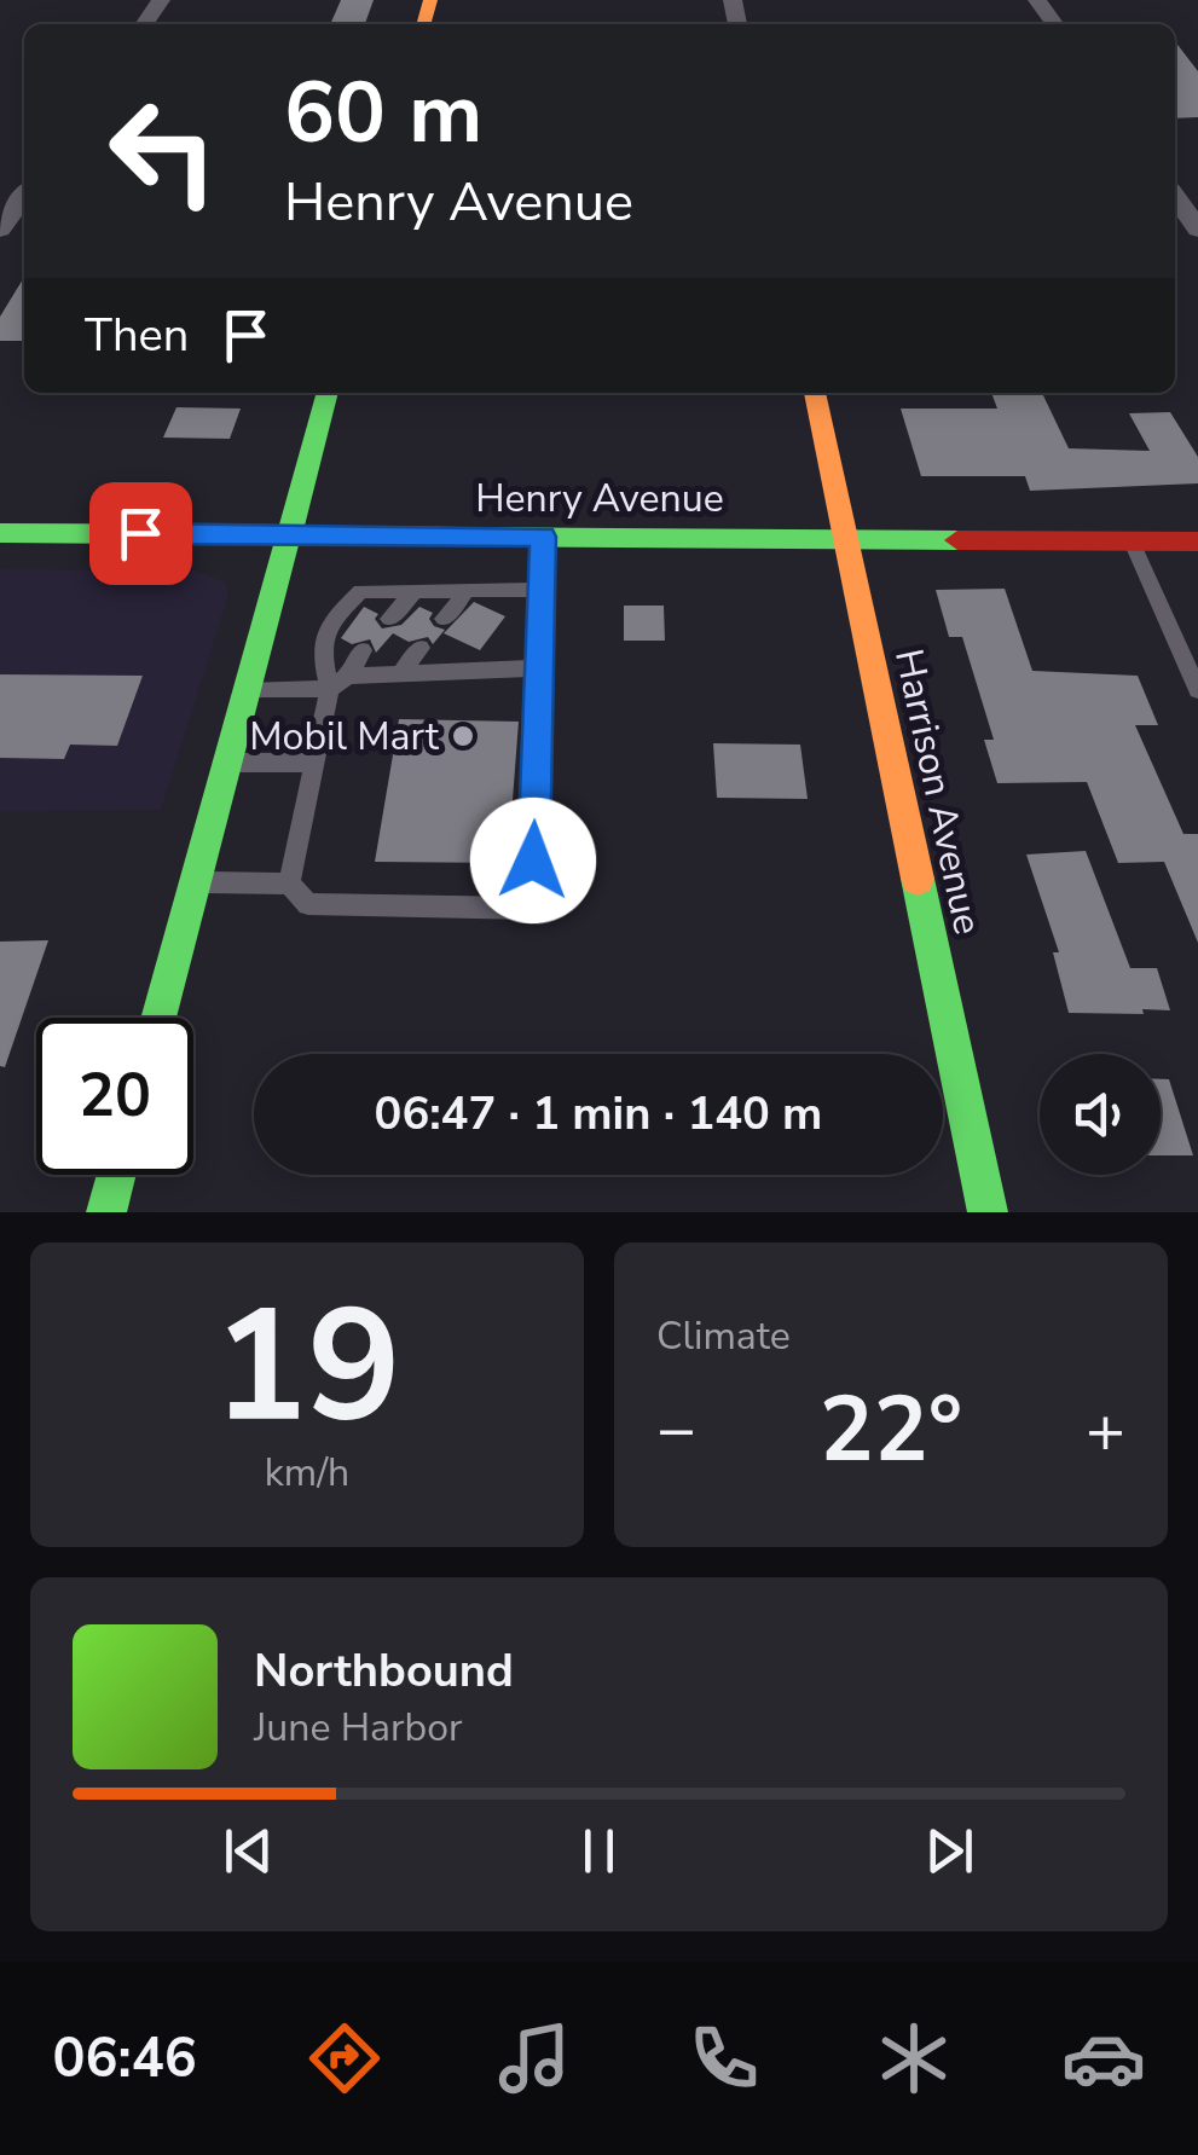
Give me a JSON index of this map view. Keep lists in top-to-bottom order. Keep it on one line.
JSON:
{"streets":{"street":["Henry Avenue","Harrison Avenue"]},"crossings":[["Henry Avenue","Harrison Avenue"]],"places":["Mobil Mart"],"page":{"turn":["60 m","Henry Avenue"],"then":"Then","limit":"20","trip":"06:47 · 1 min · 140 m","tile":[["19","km/h"],"Climate"],"heat":["−","22°","+"],"song":["Northbound","June Harbor"],"tabs":"06:46"}}
